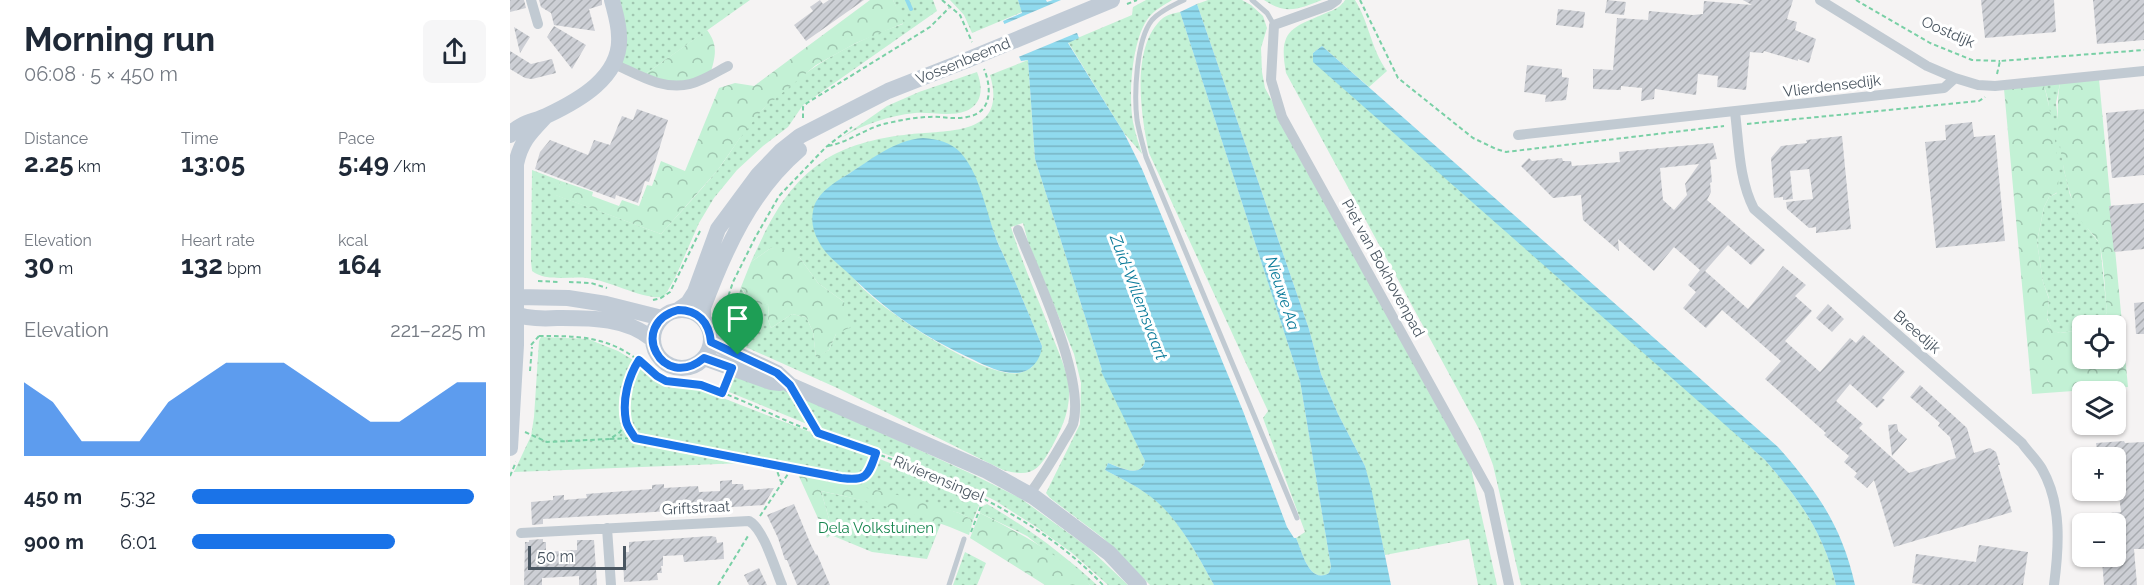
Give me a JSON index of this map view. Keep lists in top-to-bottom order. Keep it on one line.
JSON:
{"streets":{"main road":["Vossenbeemd","Rivierensingel"],"street":["Vlierdensedijk","Piet van Bokhovenpad","Breedijk","Griftstraat"],"path":["Oostdijk"]},"crossings":[["Vossenbeemd","Rivierensingel"],["Vlierdensedijk","Breedijk"]],"water":["Nieuwe Aa","Zuid-Willemsvaart"],"parks":["Dela Volkstuinen"],"scale_bar":"50 m","page":{"heading":["Morning run","06:08 · 5 × 450 m"],"stats":[["Distance","2.25 km"],["Time","13:05"],["Pace","5:49 /km"],["Elevation","30 m"],["Heart rate","132 bpm"],["kcal","164"]],"chart":["Elevation","221–225 m"],"map_buttons":["+","−"],"list":[{"name":"450 m","note":"5:32"},{"name":"900 m","note":"6:01"}],"scale":"50 m"}}
